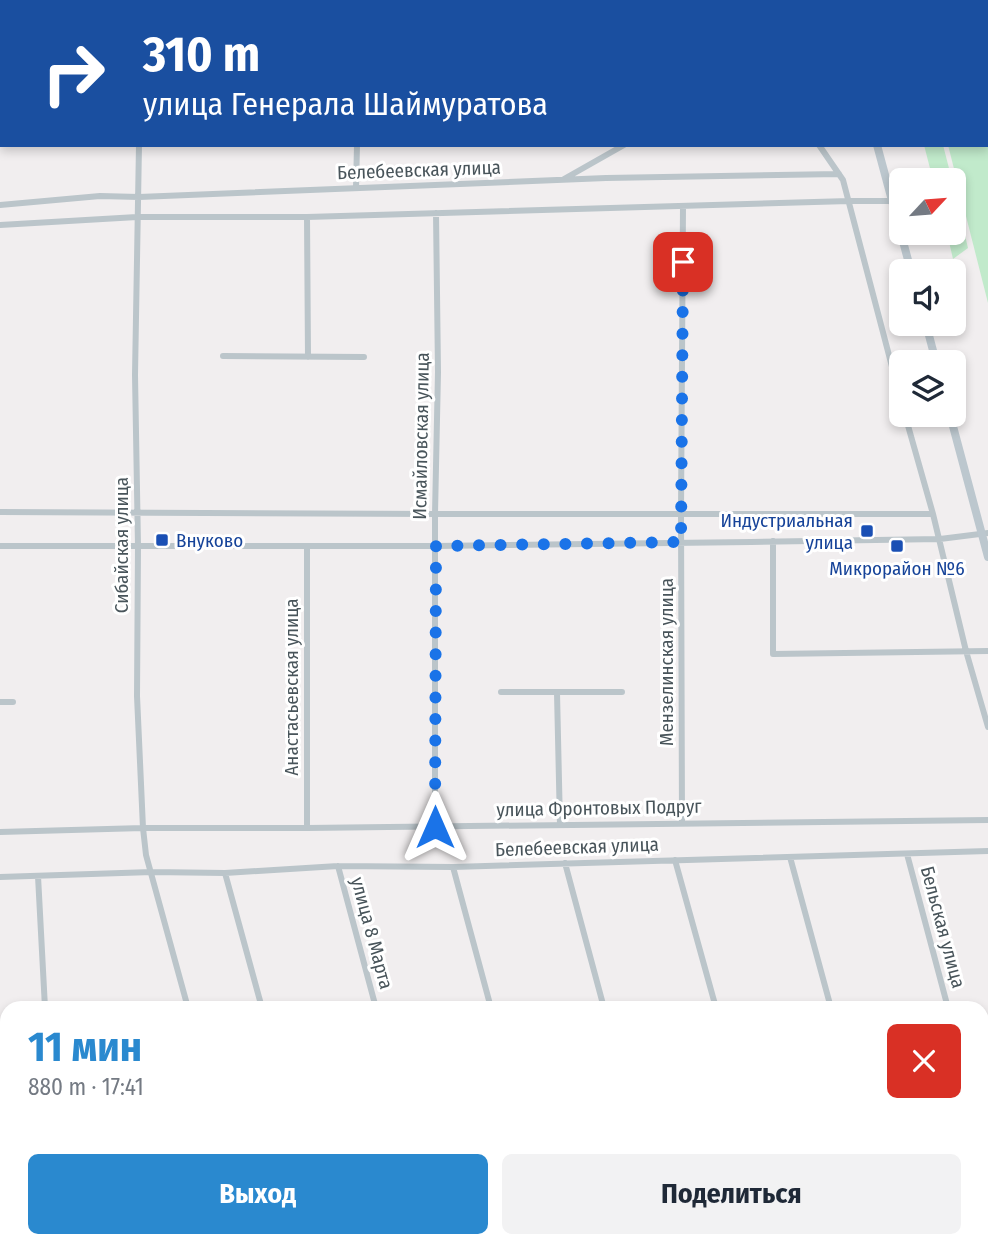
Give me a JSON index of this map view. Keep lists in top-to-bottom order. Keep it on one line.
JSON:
{"streets":{"street":["Белебеевская улица","Исмайловская улица","Сибайская улица","Мензелинская улица","Анастасьевская улица","улица Фронтовых Подруг","Бельская улица","улица 8 Марта"]},"crossings":[["Белебеевская улица","Сибайская улица"],["Белебеевская улица","Бельская улица"],["Белебеевская улица","улица 8 Марта"],["Исмайловская улица","улица Фронтовых Подруг"],["Сибайская улица","улица Фронтовых Подруг"],["Мензелинская улица","улица Фронтовых Подруг"],["Анастасьевская улица","улица Фронтовых Подруг"]],"places":{"transit":["Индустриальная улица","Внуково","Микрорайон №6"]},"north":"top right","page":{"turn":["310 m","улица Генерала Шаймуратова"],"heading":["11 мин","880 m · 17:41"],"buttons":["Выход","Поделиться"]}}
